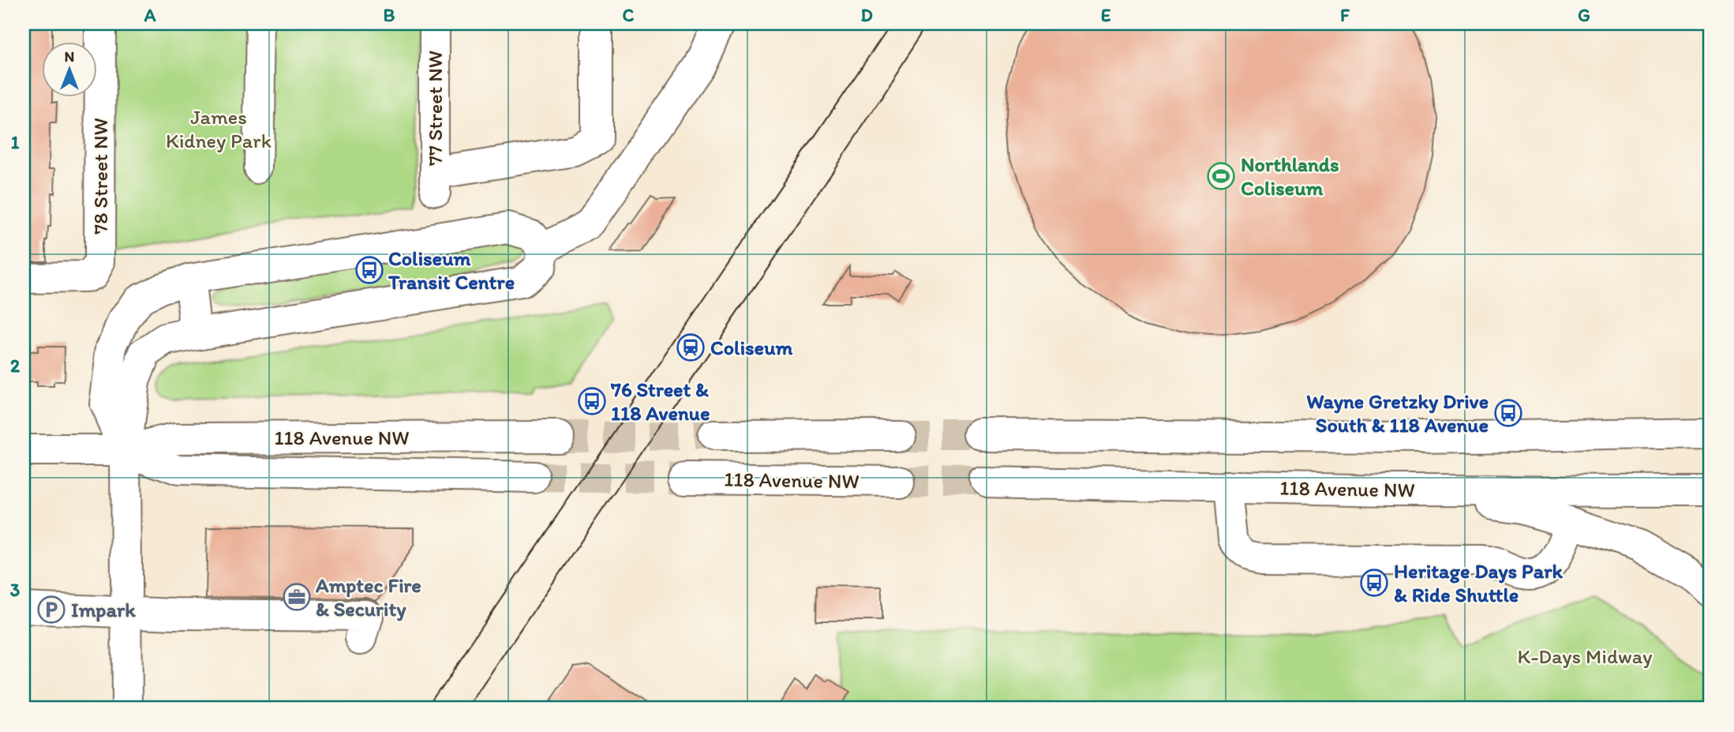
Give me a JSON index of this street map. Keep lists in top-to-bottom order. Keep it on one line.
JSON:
{"streets":{"main road":["77 Street NW","78 Street NW","118 Avenue NW"]},"parks":["James Kidney Park","K-Days Midway"],"places":{"sports":["Northlands Coliseum"],"bus stop":["Coliseum Transit Centre","76 Street & 118 Avenue","Wayne Gretzky Drive South & 118 Avenue","Heritage Days Park & Ride Shuttle"],"station":["Coliseum"],"office":["Amptec Fire & Security"],"parking":["Impark"]},"north":"top","grid":{"columns":["A","B","C","D","E","F","G"],"rows":["1","2","3"]}}
